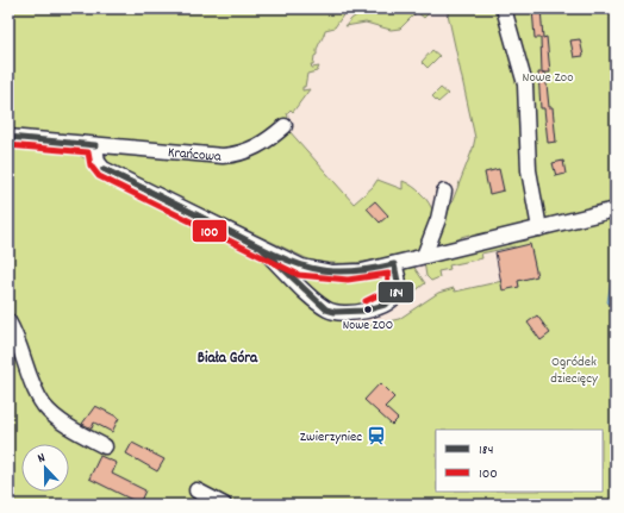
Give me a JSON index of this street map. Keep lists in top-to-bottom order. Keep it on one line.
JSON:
{"streets":{"street":["Krańcowa"]},"districts":["Biała Góra"],"parks":["Nowe Zoo","Ogródek dziecięcy"],"places":{"other":["Nowe ZOO"],"station":["Zwierzyniec"]},"lines":["transit line 184","transit line 100"],"legend":["184","100"],"north":"top"}
